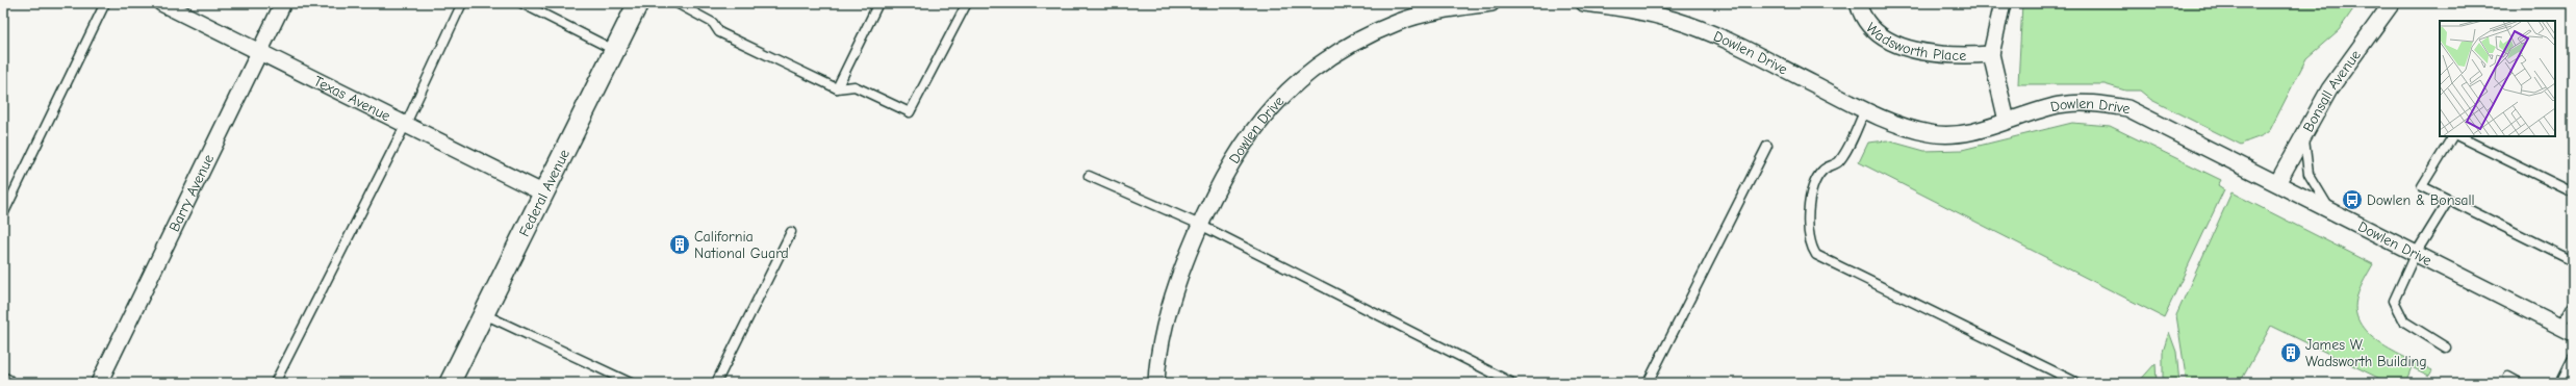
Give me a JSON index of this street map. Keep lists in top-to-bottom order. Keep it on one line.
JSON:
{"streets":{"street":["Wadsworth Place","Dowlen Drive","Bonsall Avenue","Texas Avenue","Barry Avenue","Federal Avenue"]},"crossings":[["Dowlen Drive","Bonsall Avenue"],["Texas Avenue","Barry Avenue"],["Texas Avenue","Federal Avenue"]],"places":{"bus stop":["Dowlen & Bonsall"],"building":["California National Guard","James W. Wadsworth Building"]}}
